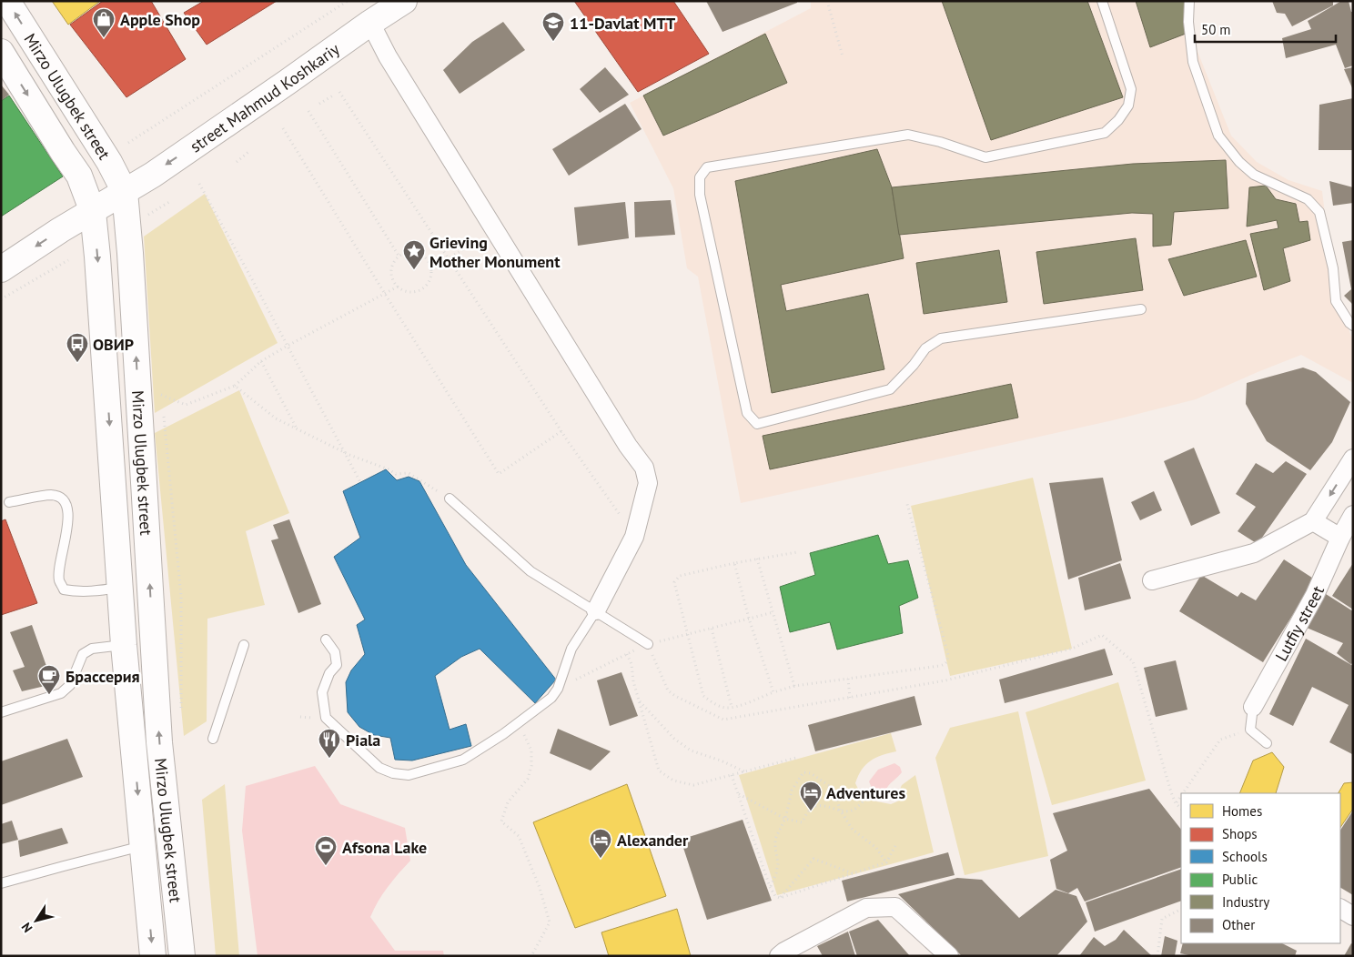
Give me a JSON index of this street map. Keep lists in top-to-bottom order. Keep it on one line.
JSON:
{"streets":{"main road":["Mirzo Ulugbek street","street Mahmud Koshkariy"],"street":["Lutfiy street"]},"crossings":[["Mirzo Ulugbek street","street Mahmud Koshkariy"]],"one_way":["street Mahmud Koshkariy"],"places":{"shop":["Apple Shop"],"school or university":["11-Davlat MTT"],"place":["Grieving Mother Monument"],"bus stop":["ОВИР"],"cafe":["Брассерия"],"restaurant":["Piala"],"hotel":["Adventures","Alexander"],"sports":["Afsona Lake"]},"legend":["Homes","Shops","Schools","Public","Industry","Other"],"scale_bar":"50 m","north":"bottom left"}
